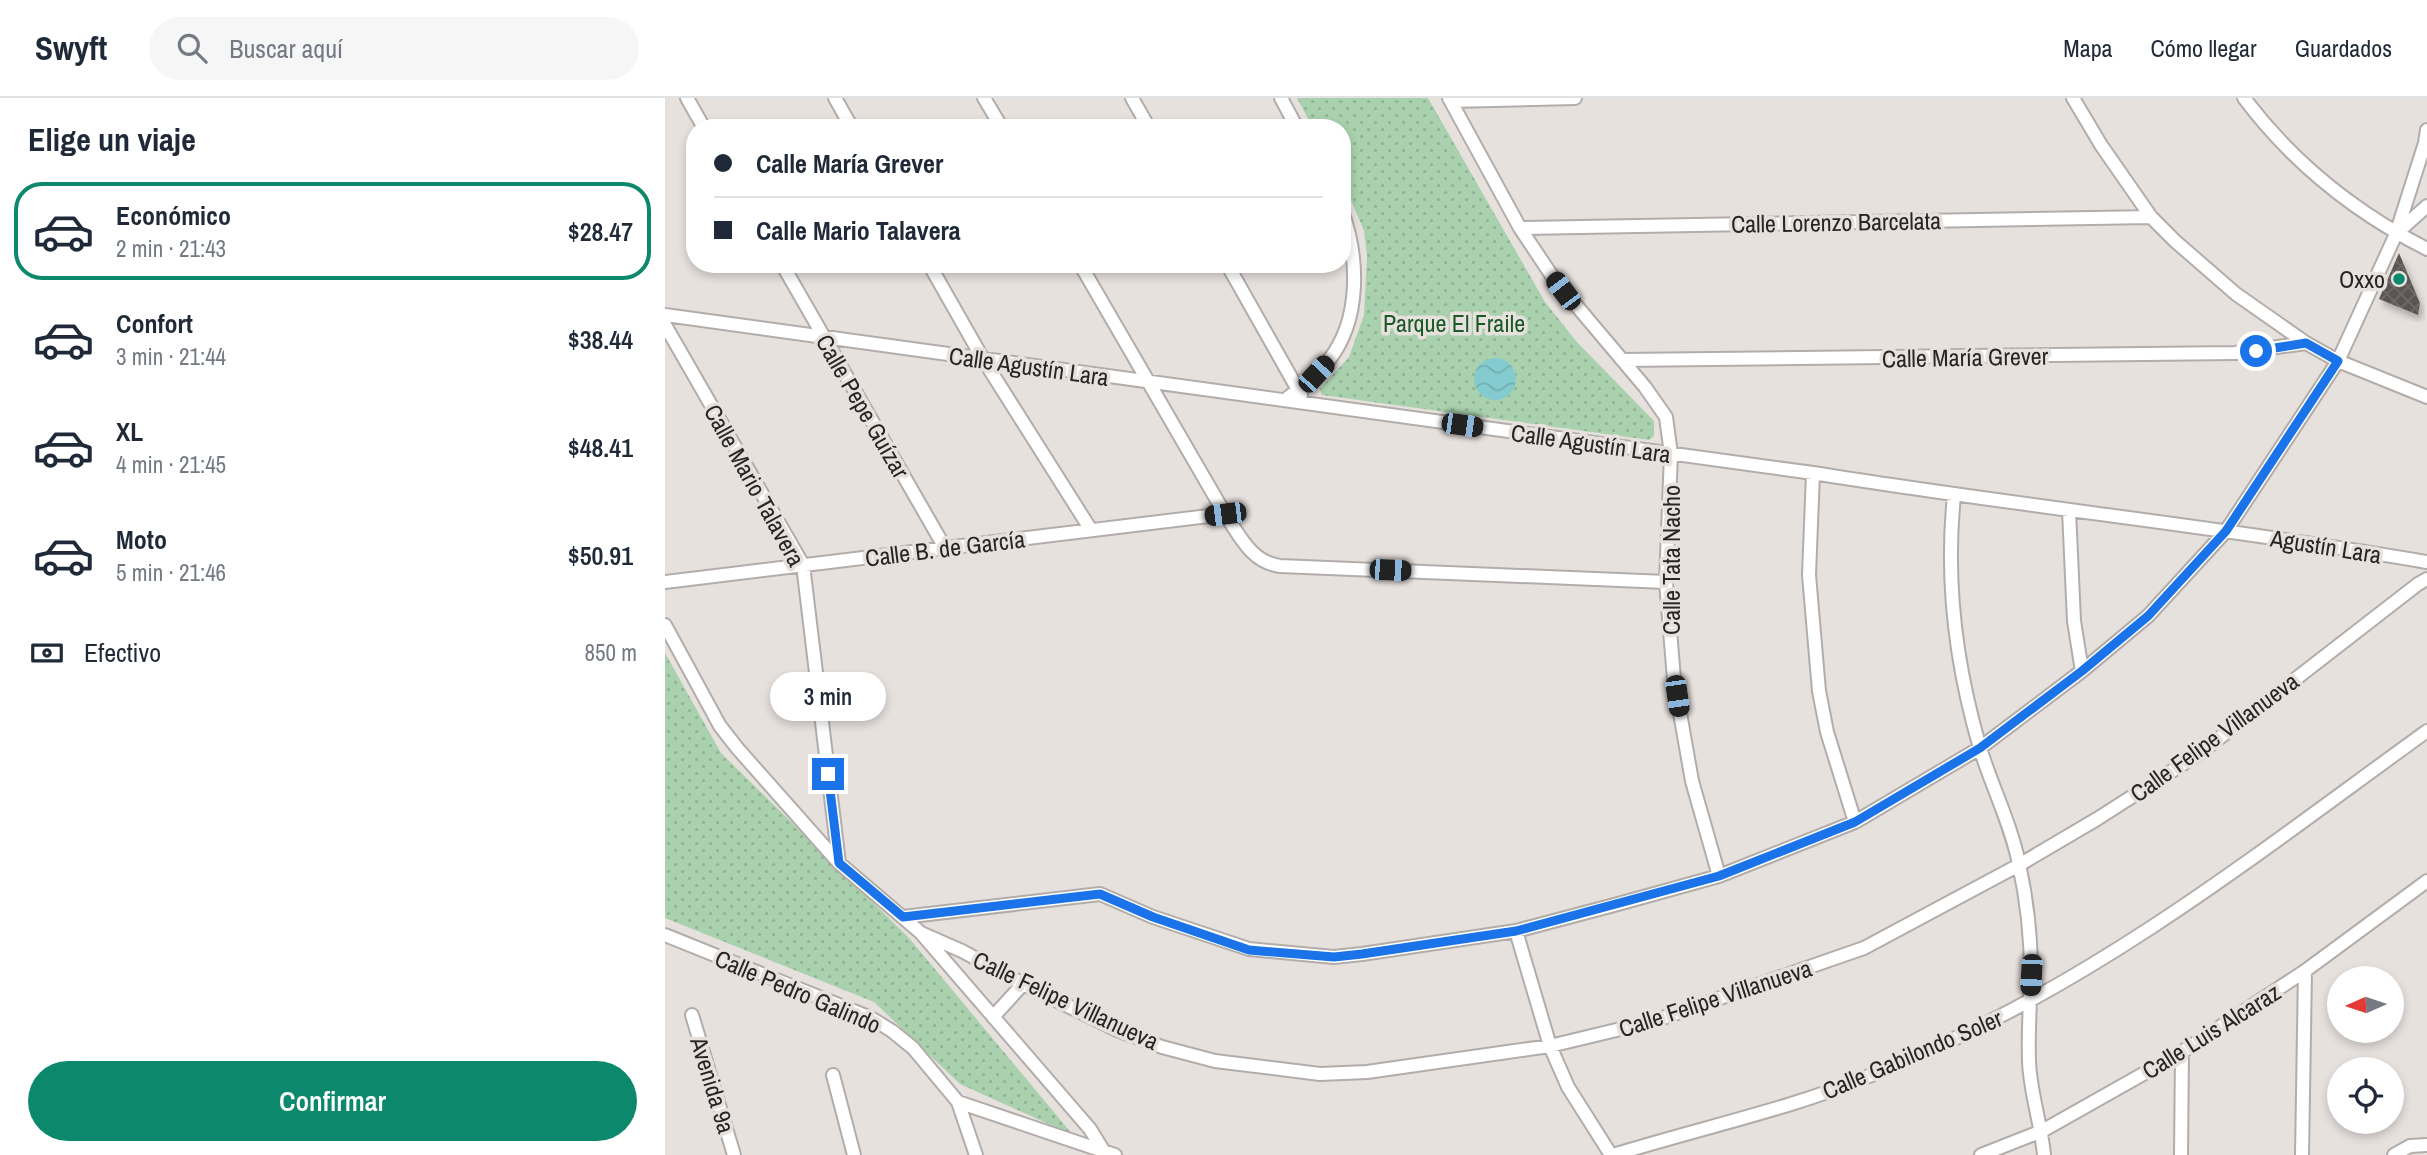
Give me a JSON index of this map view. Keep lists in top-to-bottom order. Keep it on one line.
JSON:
{"streets":{"street":["Calle Lorenzo Barcelata","Calle María Grever","Calle Agustín Lara","Calle Pepe Guízar","Calle Mario Talavera","Agustín Lara","Calle B. de García","Calle Tata Nacho","Calle Felipe Villanueva","Calle Pedro Galindo","Calle Luis Alcaraz","Calle Gabilondo Soler","Avenida 9a"]},"crossings":[["Calle Lorenzo Barcelata","Calle Tata Nacho"],["Calle María Grever","Calle Tata Nacho"],["Calle Agustín Lara","Calle Pepe Guízar"],["Calle Agustín Lara","Agustín Lara"],["Calle Agustín Lara","Calle Tata Nacho"],["Calle Pepe Guízar","Calle B. de García"],["Calle Mario Talavera","Calle B. de García"]],"parks":["Parque El Fraile"],"places":["Oxxo"],"north":"left","page":{"header":"Swyft","search":"Buscar aquí","nav":["Mapa","Cómo llegar","Guardados"],"heading":"Elige un viaje","banner":["Calle María Grever","Calle Mario Talavera"],"list":[{"name":"Económico","note":"2 min · 21:43","value":"$28.47"},{"name":"Confort","note":"3 min · 21:44","value":"$38.44"},{"name":"XL","note":"4 min · 21:45","value":"$48.41"},{"name":"Moto","note":"5 min · 21:46","value":"$50.91"}],"pay":["Efectivo","850 m"],"bubble":"3 min","buttons":"Confirmar"}}
